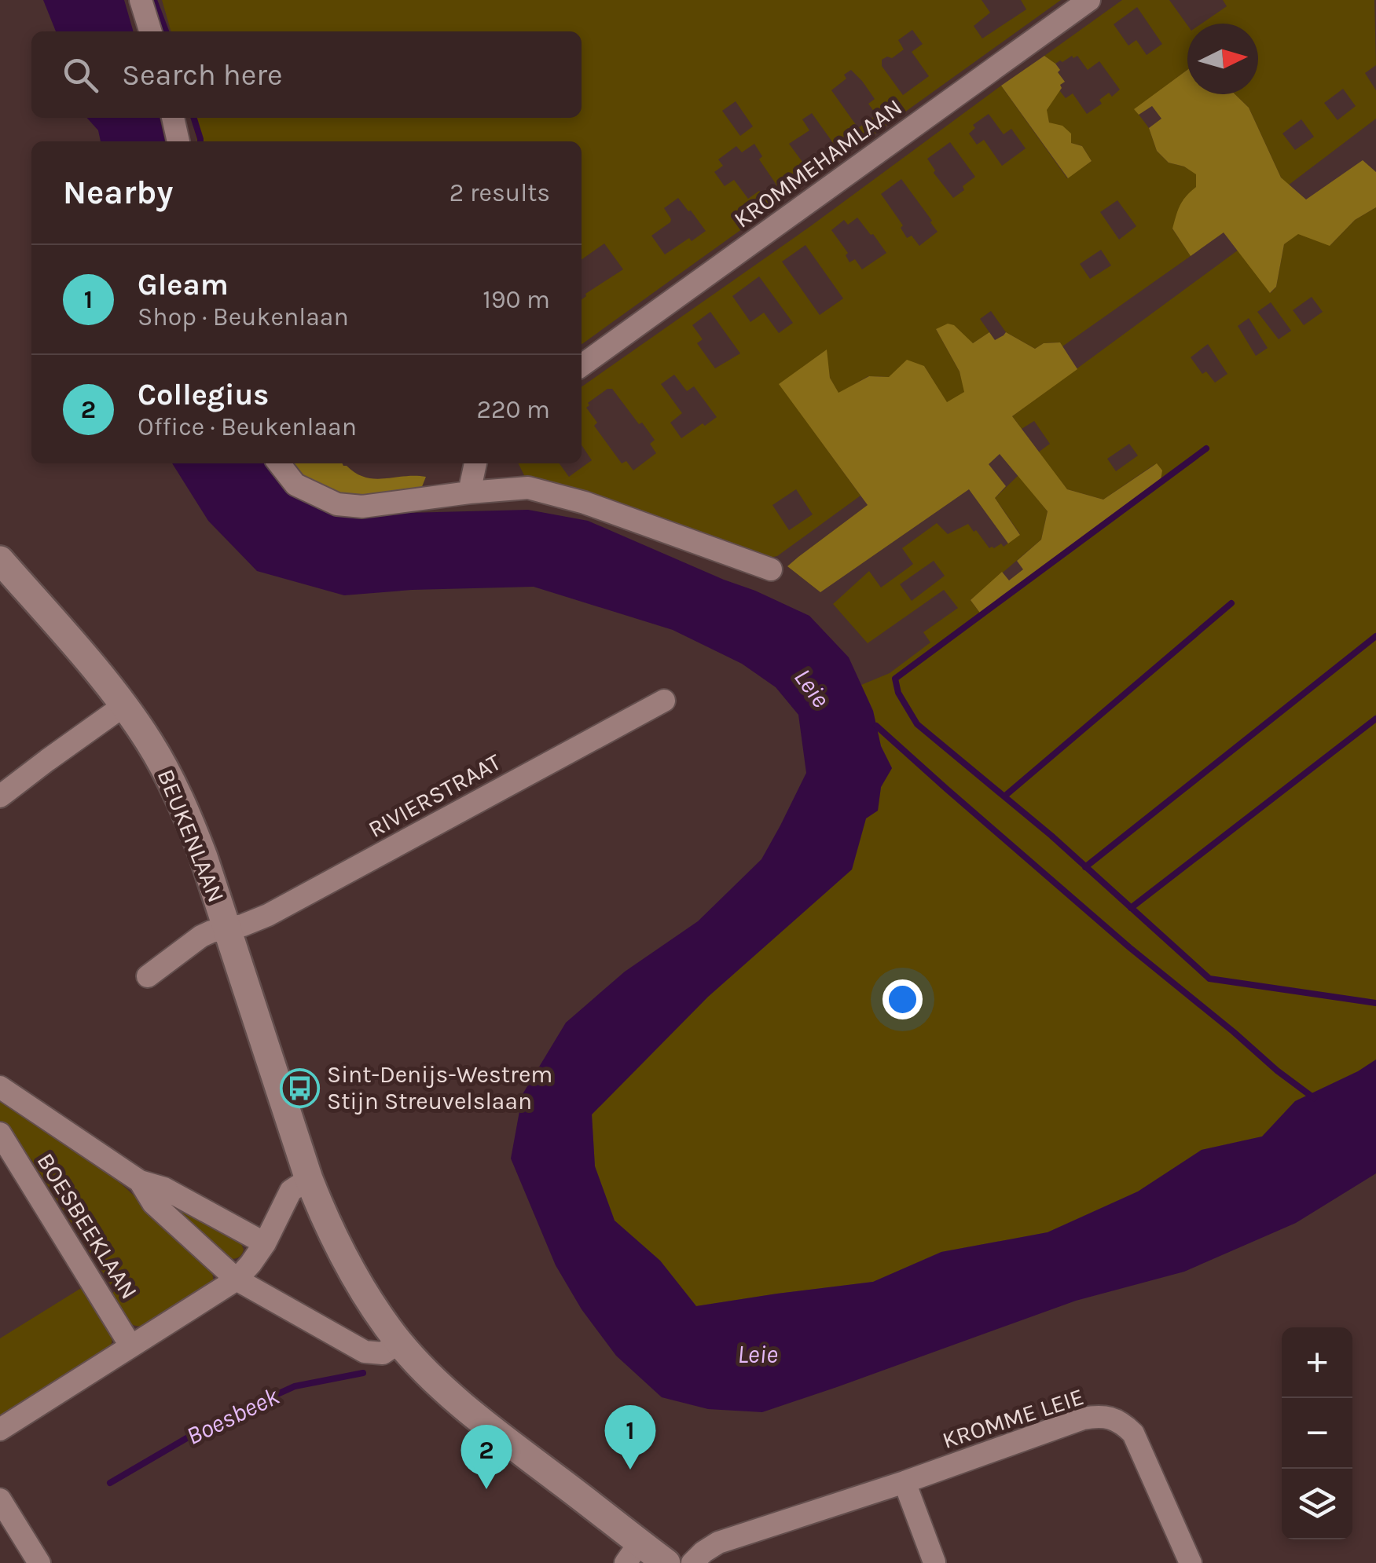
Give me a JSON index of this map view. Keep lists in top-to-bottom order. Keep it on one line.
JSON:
{"streets":{"street":["KROMMEHAMLAAN","RIVIERSTRAAT","BEUKENLAAN","BOESBEEKLAAN","KROMME LEIE"]},"crossings":[["RIVIERSTRAAT","BEUKENLAAN"]],"water":["Leie","Boesbeek"],"places":{"bus stop":["Sint-Denijs-Westrem Stijn Streuvelslaan"]},"north":"right","page":{"search":"Search here","heading":["Nearby","2 results"],"list":[{"mark":"1","name":"Gleam","note":"Shop · Beukenlaan","value":"190 m"},{"mark":"2","name":"Collegius","note":"Office · Beukenlaan","value":"220 m"}],"map_buttons":["+","−"],"pins":["1","2"]}}
